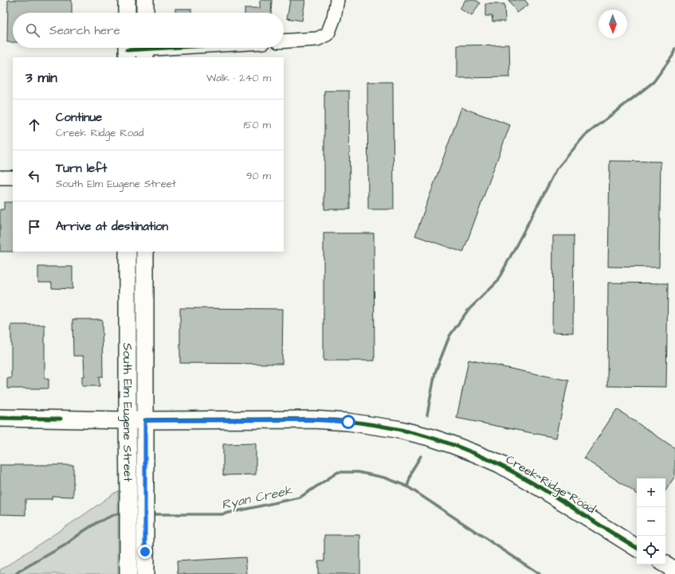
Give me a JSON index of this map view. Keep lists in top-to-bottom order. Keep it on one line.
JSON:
{"streets":{"main road":["South Elm Eugene Street","Creek Ridge Road"]},"crossings":[["South Elm Eugene Street","Creek Ridge Road"]],"water":["Ryan Creek"],"north":"bottom","page":{"search":"Search here","heading":["3 min","Walk · 240 m"],"list":[["Continue","Creek Ridge Road","150 m"],["Turn left","South Elm Eugene Street","90 m"],"Arrive at destination"],"map_buttons":["+","−"]}}
